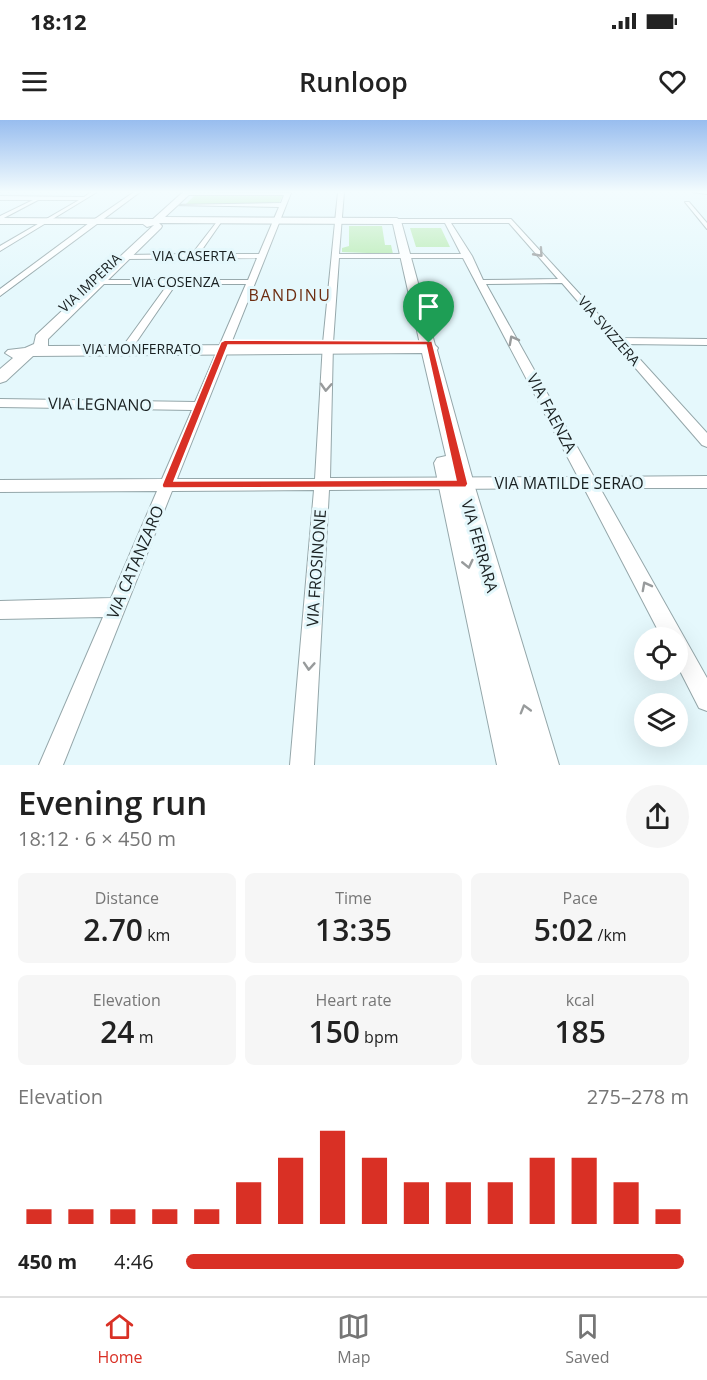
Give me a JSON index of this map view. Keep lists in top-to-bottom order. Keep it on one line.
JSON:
{"streets":{"street":["VIA CASERTA","VIA COSENZA","VIA IMPERIA","VIA SVIZZERA","VIA MONFERRATO","VIA LEGNANO","VIA FAENZA","VIA MATILDE SERAO","VIA FERRARA","VIA CATANZARO","VIA FROSINONE"]},"crossings":[["VIA CASERTA","VIA IMPERIA"],["VIA CASERTA","VIA CATANZARO"],["VIA COSENZA","VIA IMPERIA"],["VIA COSENZA","VIA CATANZARO"],["VIA IMPERIA","VIA MONFERRATO"],["VIA MONFERRATO","VIA FERRARA"],["VIA MONFERRATO","VIA CATANZARO"],["VIA MONFERRATO","VIA FROSINONE"],["VIA LEGNANO","VIA CATANZARO"],["VIA FAENZA","VIA MATILDE SERAO"],["VIA MATILDE SERAO","VIA FERRARA"],["VIA MATILDE SERAO","VIA CATANZARO"],["VIA MATILDE SERAO","VIA FROSINONE"]],"one_way":["VIA FAENZA","VIA FROSINONE"],"districts":["BANDINU"],"page":{"status":"18:12","header":"Runloop","heading":["Evening run","18:12 · 6 × 450 m"],"stats":[["Distance","2.70 km"],["Time","13:35"],["Pace","5:02 /km"],["Elevation","24 m"],["Heart rate","150 bpm"],["kcal","185"]],"chart":["Elevation","275–278 m"],"list":[{"name":"450 m","note":"4:46"}],"tabs":["Home","Map","Saved"]}}
